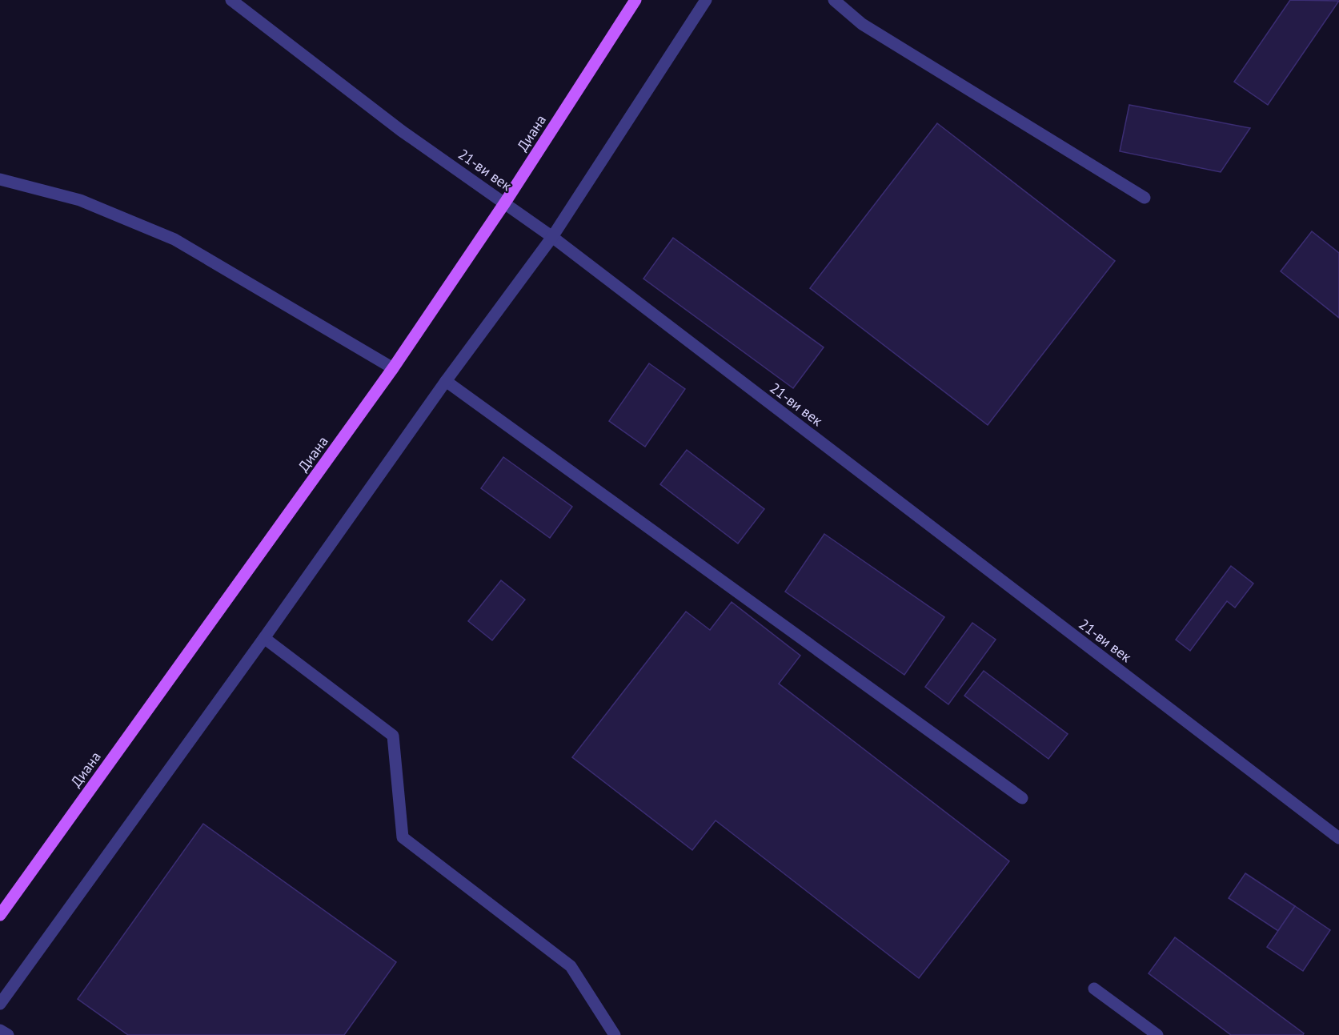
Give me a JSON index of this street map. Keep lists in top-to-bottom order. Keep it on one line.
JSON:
{"streets":{"main road":["Диана"],"street":["21-ви век"]},"crossings":[["Диана","21-ви век"]]}
